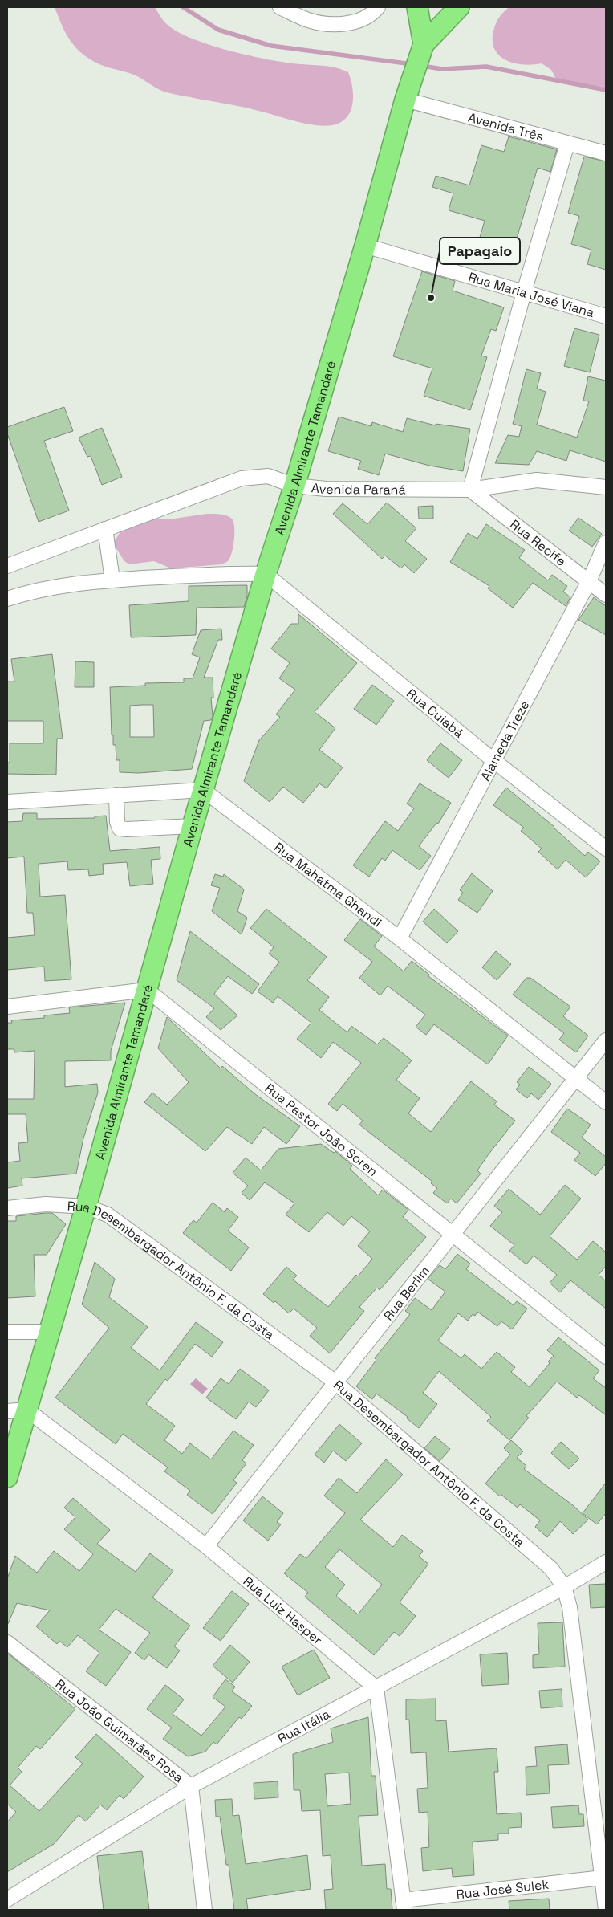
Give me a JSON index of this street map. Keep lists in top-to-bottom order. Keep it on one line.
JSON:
{"streets":{"highway":["Avenida Almirante Tamandaré"],"street":["Avenida Três","Rua Maria José Viana","Avenida Paraná","Rua Recife","Rua Cuiabá","Alameda Treze","Rua Mahatma Ghandi","Rua Pastor João Soren","Rua Desembargador Antônio F. da Costa","Rua Berlim","Rua Luiz Hasper","Rua Itália","Rua João Guimarães Rosa","Rua José Sulek"]},"crossings":[["Avenida Três","Avenida Almirante Tamandaré"],["Rua Maria José Viana","Avenida Almirante Tamandaré"],["Avenida Almirante Tamandaré","Avenida Paraná"],["Avenida Almirante Tamandaré","Rua Cuiabá"],["Avenida Almirante Tamandaré","Rua Mahatma Ghandi"],["Avenida Almirante Tamandaré","Rua Pastor João Soren"],["Avenida Almirante Tamandaré","Rua Desembargador Antônio F. da Costa"],["Avenida Almirante Tamandaré","Rua Luiz Hasper"],["Avenida Paraná","Rua Recife"],["Rua Recife","Alameda Treze"],["Rua Cuiabá","Alameda Treze"],["Alameda Treze","Rua Mahatma Ghandi"],["Rua Mahatma Ghandi","Rua Berlim"],["Rua Pastor João Soren","Rua Berlim"],["Rua Desembargador Antônio F. da Costa","Rua Berlim"],["Rua Desembargador Antônio F. da Costa","Rua Itália"],["Rua Desembargador Antônio F. da Costa","Rua José Sulek"],["Rua Berlim","Rua Luiz Hasper"],["Rua Luiz Hasper","Rua Itália"],["Rua Itália","Rua João Guimarães Rosa"]],"places":["Papagaio"]}
